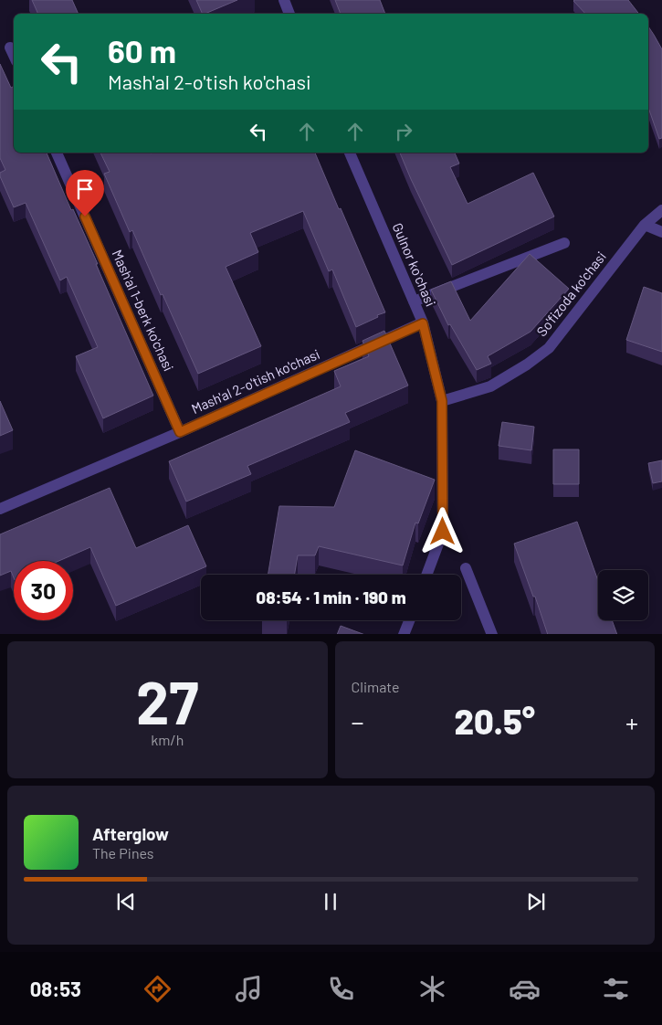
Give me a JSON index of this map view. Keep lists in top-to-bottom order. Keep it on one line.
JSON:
{"streets":{"street":["Gulnor koʻchasi","So'fizoda ko'chasi","Mash'al 1-berk ko'chasi","Mash'al 2-o'tish ko'chasi"]},"crossings":[["Gulnor koʻchasi","So'fizoda ko'chasi"],["Gulnor koʻchasi","Mash'al 2-o'tish ko'chasi"],["Mash'al 1-berk ko'chasi","Mash'al 2-o'tish ko'chasi"]],"page":{"turn":["60 m","Mash'al 2-o'tish ko'chasi"],"limit":"30","trip":"08:54 · 1 min · 190 m","tile":[["27","km/h"],"Climate"],"heat":["−","20.5°","+"],"song":["Afterglow","The Pines"],"tabs":"08:53"}}
